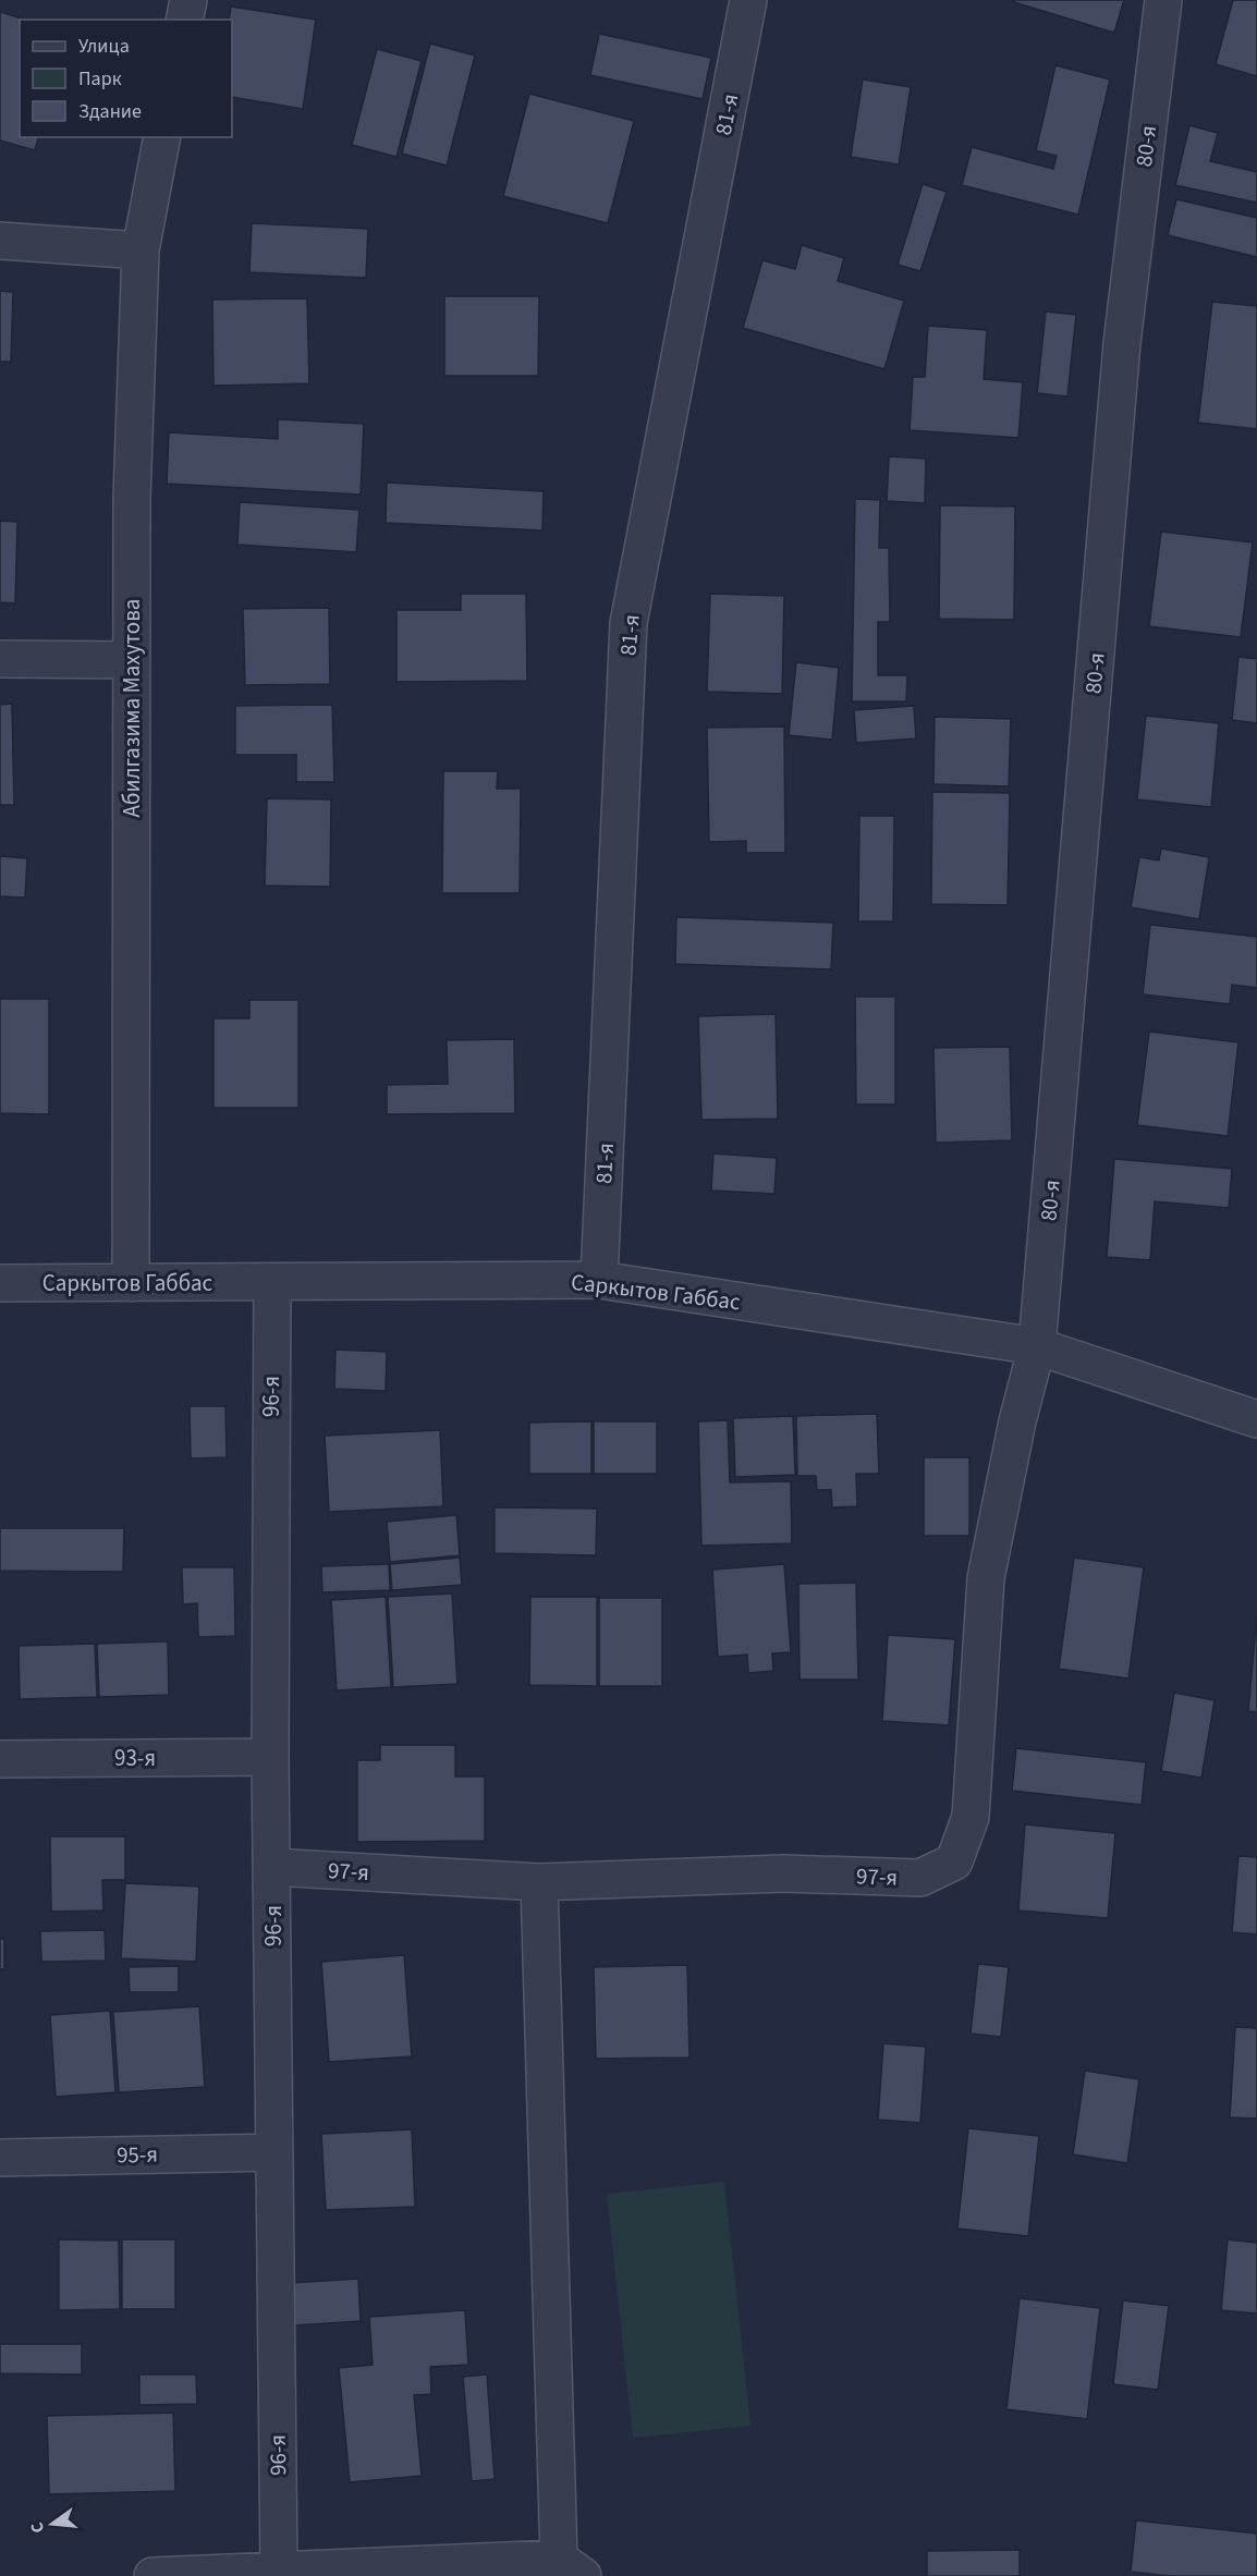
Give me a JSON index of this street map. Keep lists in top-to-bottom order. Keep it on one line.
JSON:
{"streets":{"street":["81-я","80-я","Абилгазима Махутова","Саркытов Габбас","96-я","93-я","97-я","95-я"]},"crossings":[["81-я","Саркытов Габбас"],["80-я","Саркытов Габбас"],["80-я","97-я"],["Абилгазима Махутова","Саркытов Габбас"],["Саркытов Габбас","96-я"],["Саркытов Габбас","97-я"],["96-я","93-я"],["96-я","97-я"],["96-я","95-я"]],"legend":["Улица","Парк","Здание"],"north":"left"}
